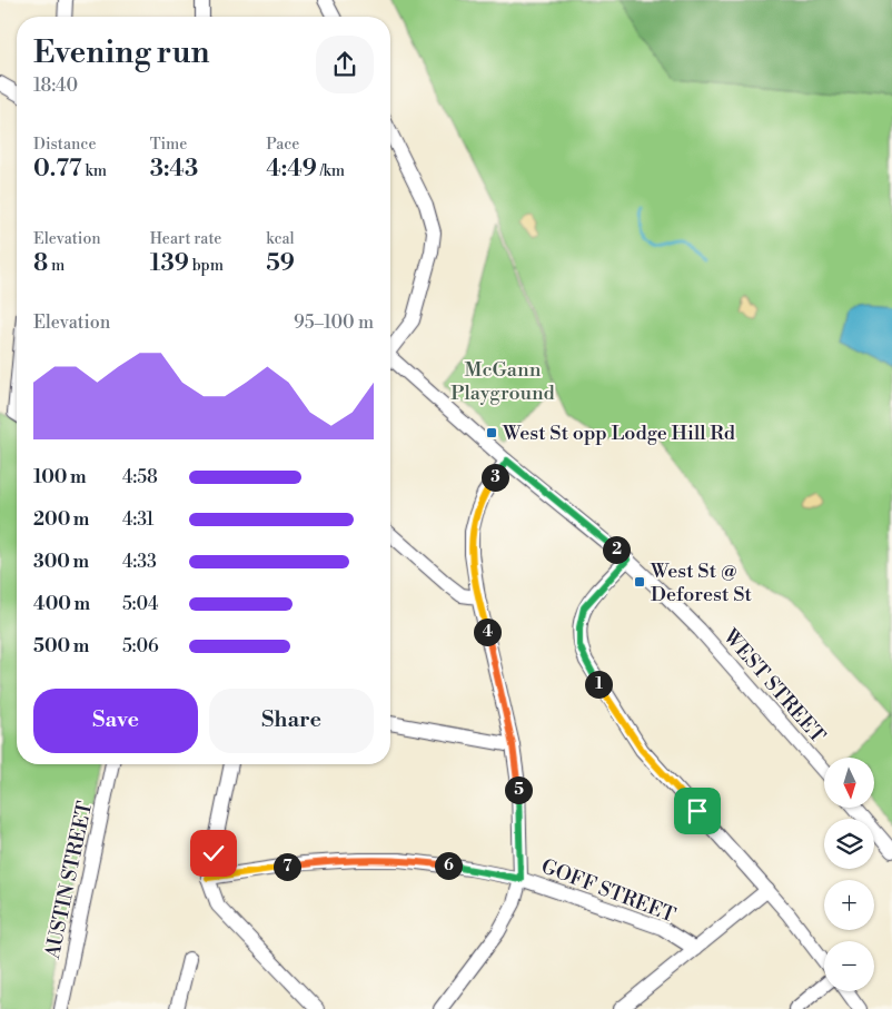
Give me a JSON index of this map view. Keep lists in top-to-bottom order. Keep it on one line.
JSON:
{"streets":{"street":["WEST STREET","AUSTIN STREET","GOFF STREET"]},"parks":["McGann Playground"],"places":{"transit":["West St opp Lodge Hill Rd","West St @ Deforest St"]},"north":"bottom","page":{"heading":["Evening run","18:40"],"stats":[["Distance","0.77 km"],["Time","3:43"],["Pace","4:49 /km"],["Elevation","8 m"],["Heart rate","139 bpm"],["kcal","59"]],"chart":["Elevation","95–100 m"],"list":[{"name":"100 m","note":"4:58"},{"name":"200 m","note":"4:31"},{"name":"300 m","note":"4:33"},{"name":"400 m","note":"5:04"},{"name":"500 m","note":"5:06"}],"pins":["3","2","4","1","5","6","7"],"buttons":["Save","Share"],"map_buttons":["+","−"]}}
